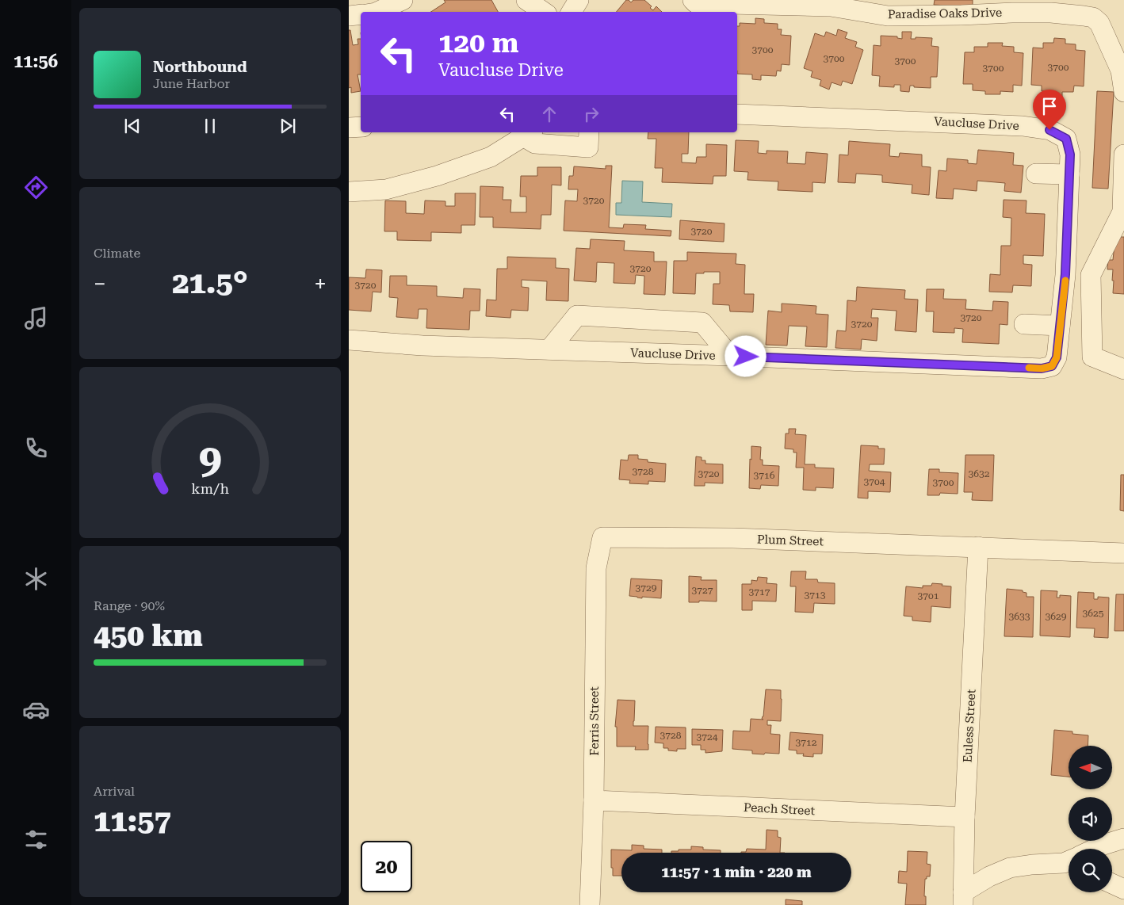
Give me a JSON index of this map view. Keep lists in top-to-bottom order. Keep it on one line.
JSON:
{"streets":{"street":["Paradise Oaks Drive","Vaucluse Drive","Plum Street","Ferris Street","Euless Street","Peach Street"]},"crossings":[["Plum Street","Ferris Street"],["Plum Street","Euless Street"],["Ferris Street","Peach Street"],["Euless Street","Peach Street"]],"house_numbers":["3700","3700","3700","3700","3700","3720","3720","3720","3720","3720","3720","3728","3720","3632","3716","3704","3700","3729","3727","3717","3713","3701","3625","3633","3629","3728","3724","3712"],"north":"left","page":{"tabs":"11:56","turn":["120 m","Vaucluse Drive"],"song":["Northbound","June Harbor"],"tile":["Climate",["Range · 90%","450 km"],["Arrival","11:57"]],"heat":["−","21.5°","+"],"limit":"20","trip":"11:57 · 1 min · 220 m","gauge":["9","km/h"]}}
